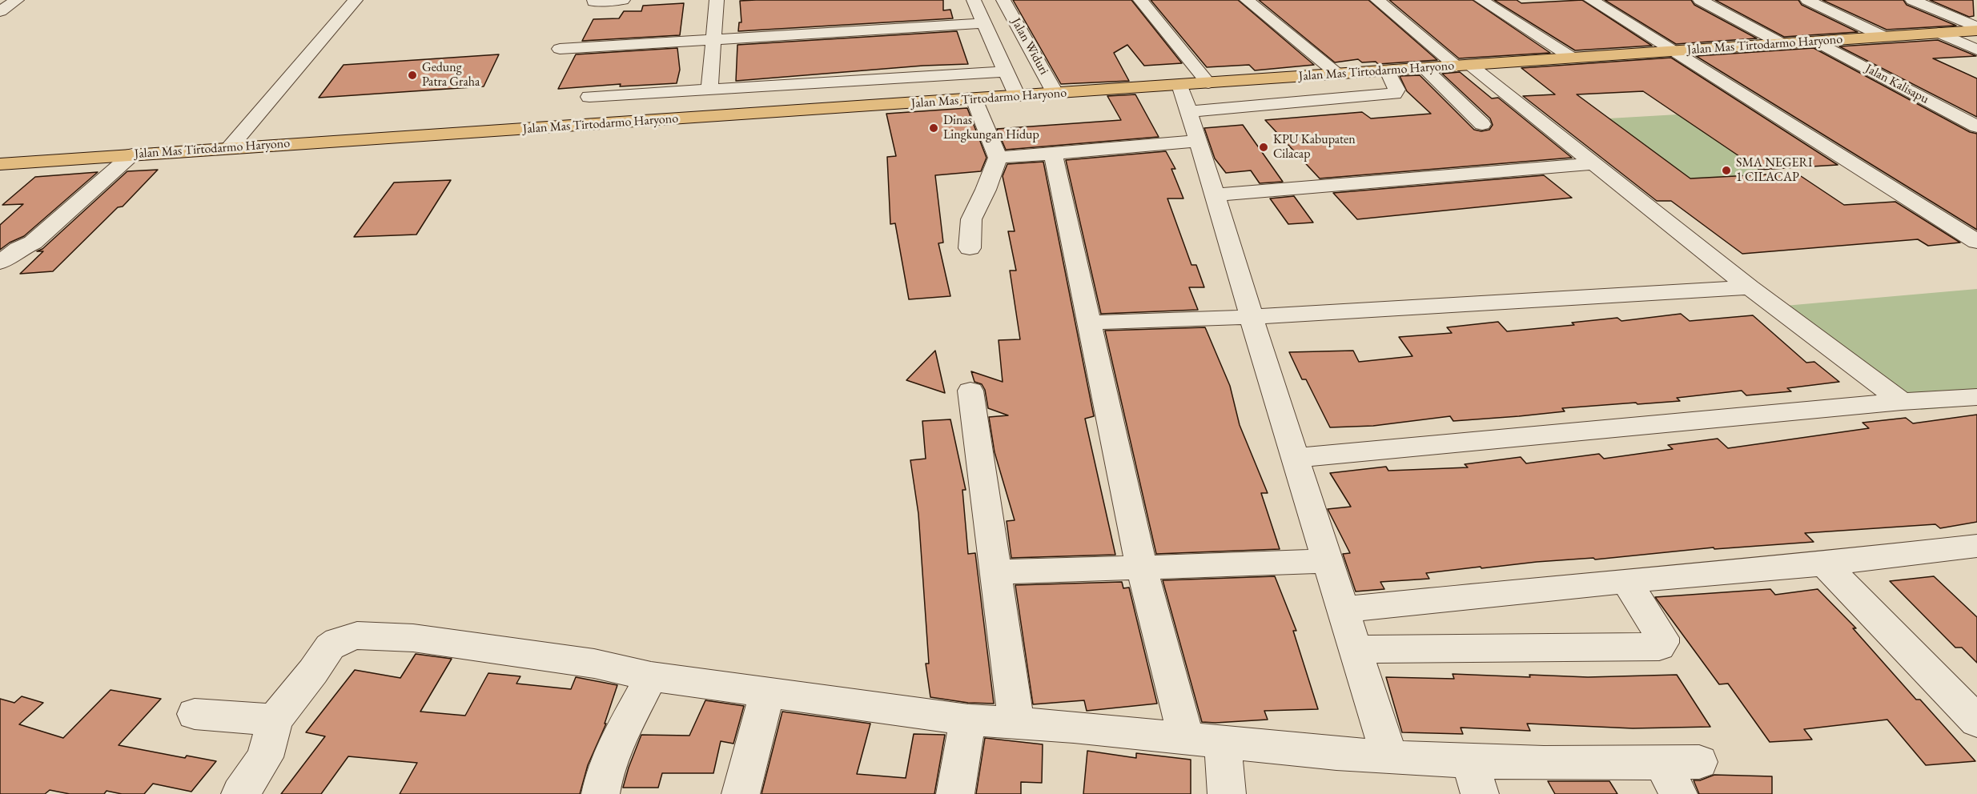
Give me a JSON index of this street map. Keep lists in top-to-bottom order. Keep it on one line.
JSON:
{"streets":{"highway":["Jalan Mas Tirtodarmo Haryono"],"street":["Jalan Widuri","Jalan Kalisapu"]},"crossings":[["Jalan Mas Tirtodarmo Haryono","Jalan Widuri"],["Jalan Mas Tirtodarmo Haryono","Jalan Kalisapu"]],"places":["Gedung Patra Graha","Dinas Lingkungan Hidup","KPU Kabupaten Cilacap","SMA NEGERI 1 CILACAP"]}
